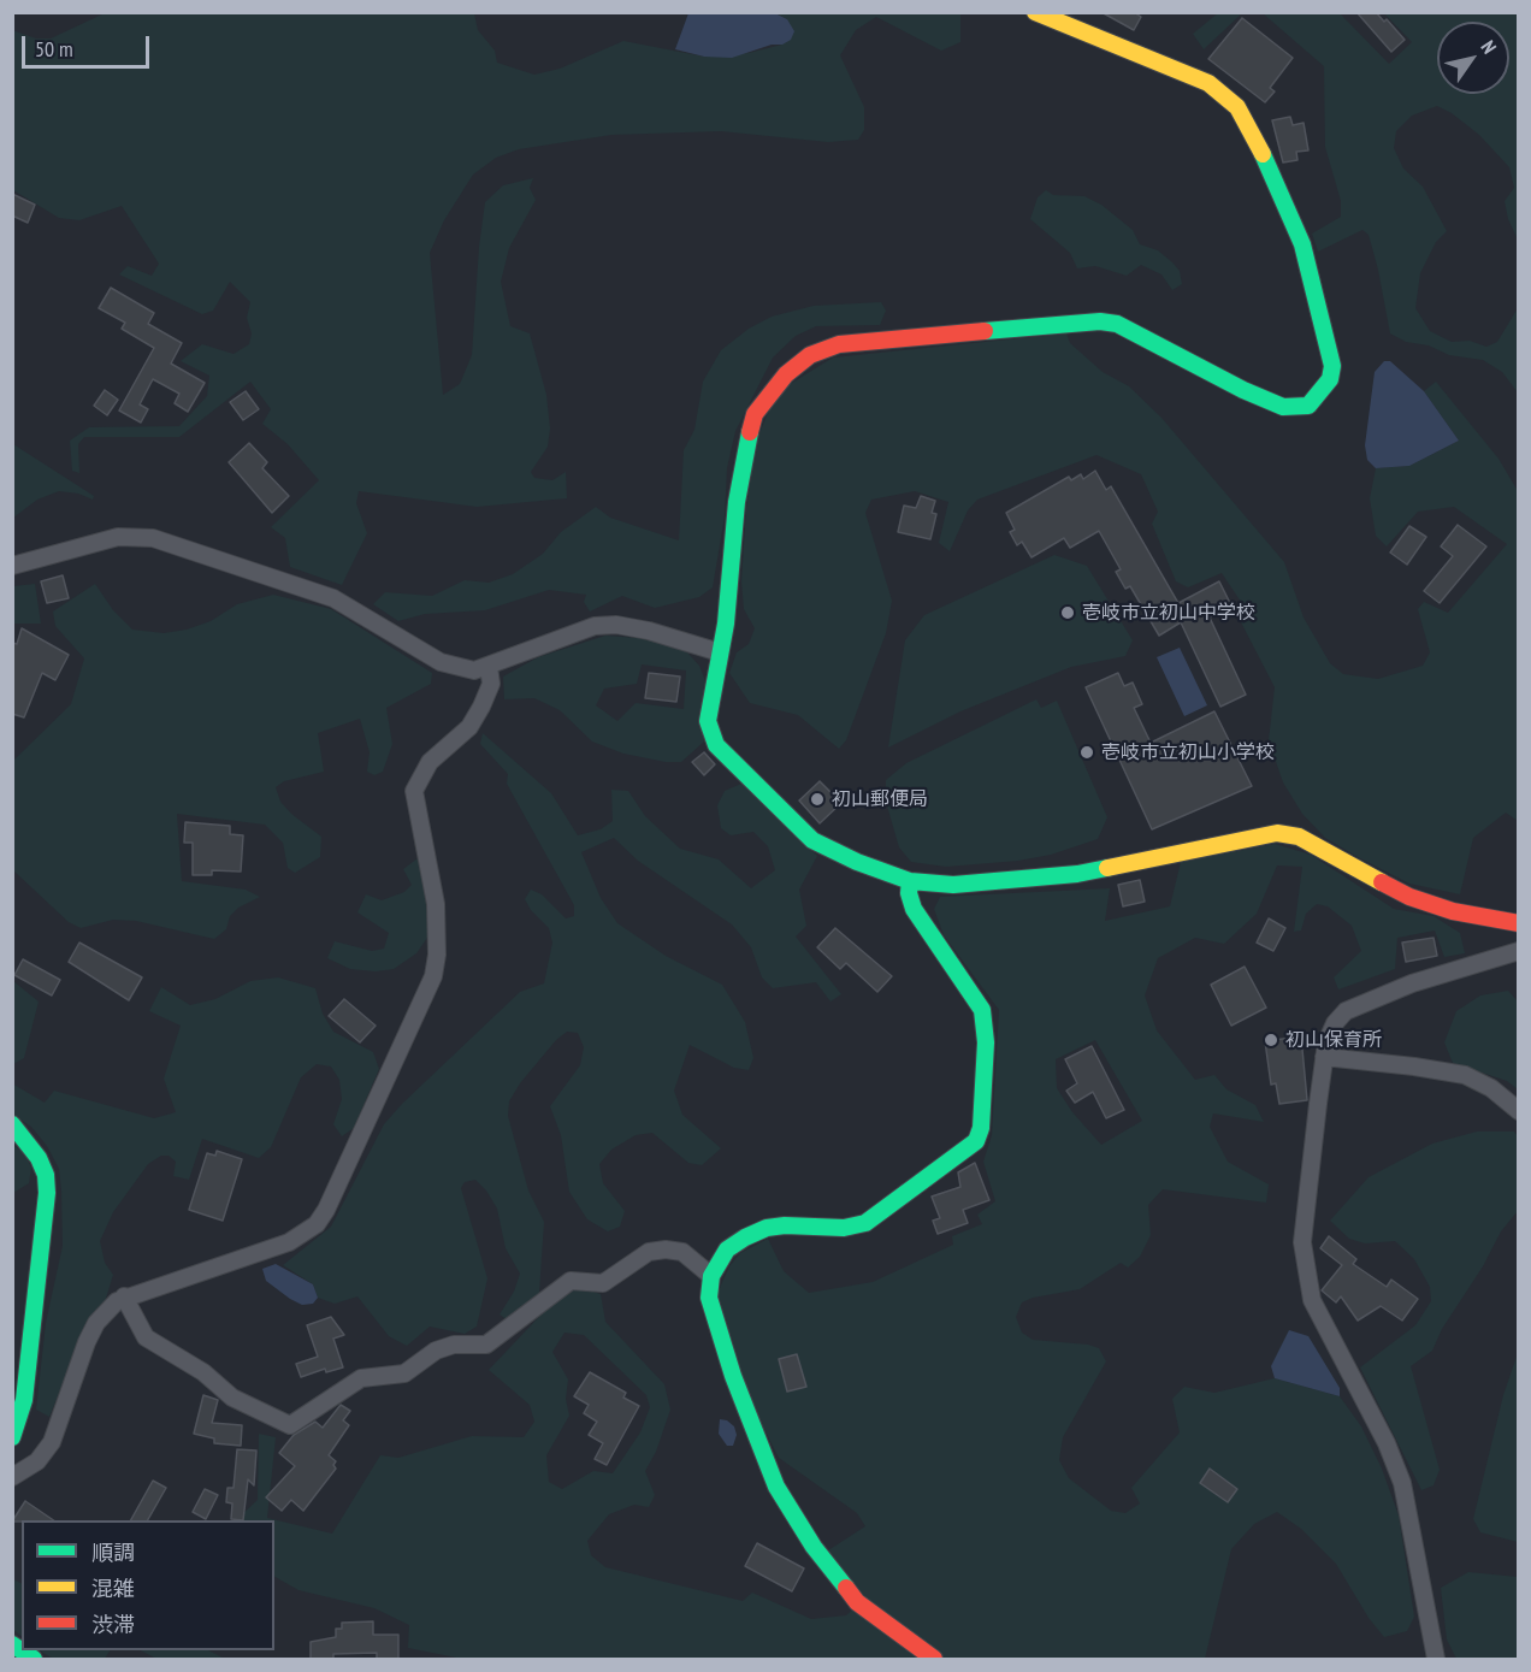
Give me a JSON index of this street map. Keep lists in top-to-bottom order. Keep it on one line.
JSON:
{"places":["壱岐市立初山中学校","壱岐市立初山小学校","初山郵便局","初山保育所"],"legend":["順調","混雑","渋滞"],"scale_bar":"50 m","north":"top right"}
